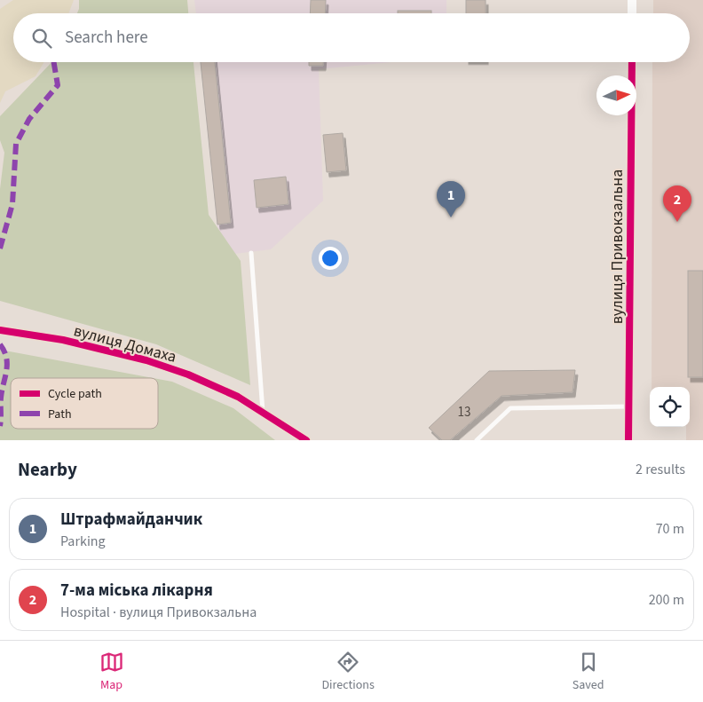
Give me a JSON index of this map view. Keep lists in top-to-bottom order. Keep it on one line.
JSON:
{"streets":{"street":["вулиця Привокзальна","вулиця Домаха"]},"house_numbers":["13"],"legend":["Cycle path","Path"],"north":"right","page":{"search":"Search here","pins":["1","2"],"heading":["Nearby","2 results"],"list":[{"mark":"1","name":"Штрафмайданчик","note":"Parking","value":"70 m"},{"mark":"2","name":"7-ма міська лікарня","note":"Hospital · вулиця Привокзальна","value":"200 m"}],"nav":["Map","Directions","Saved"]}}
